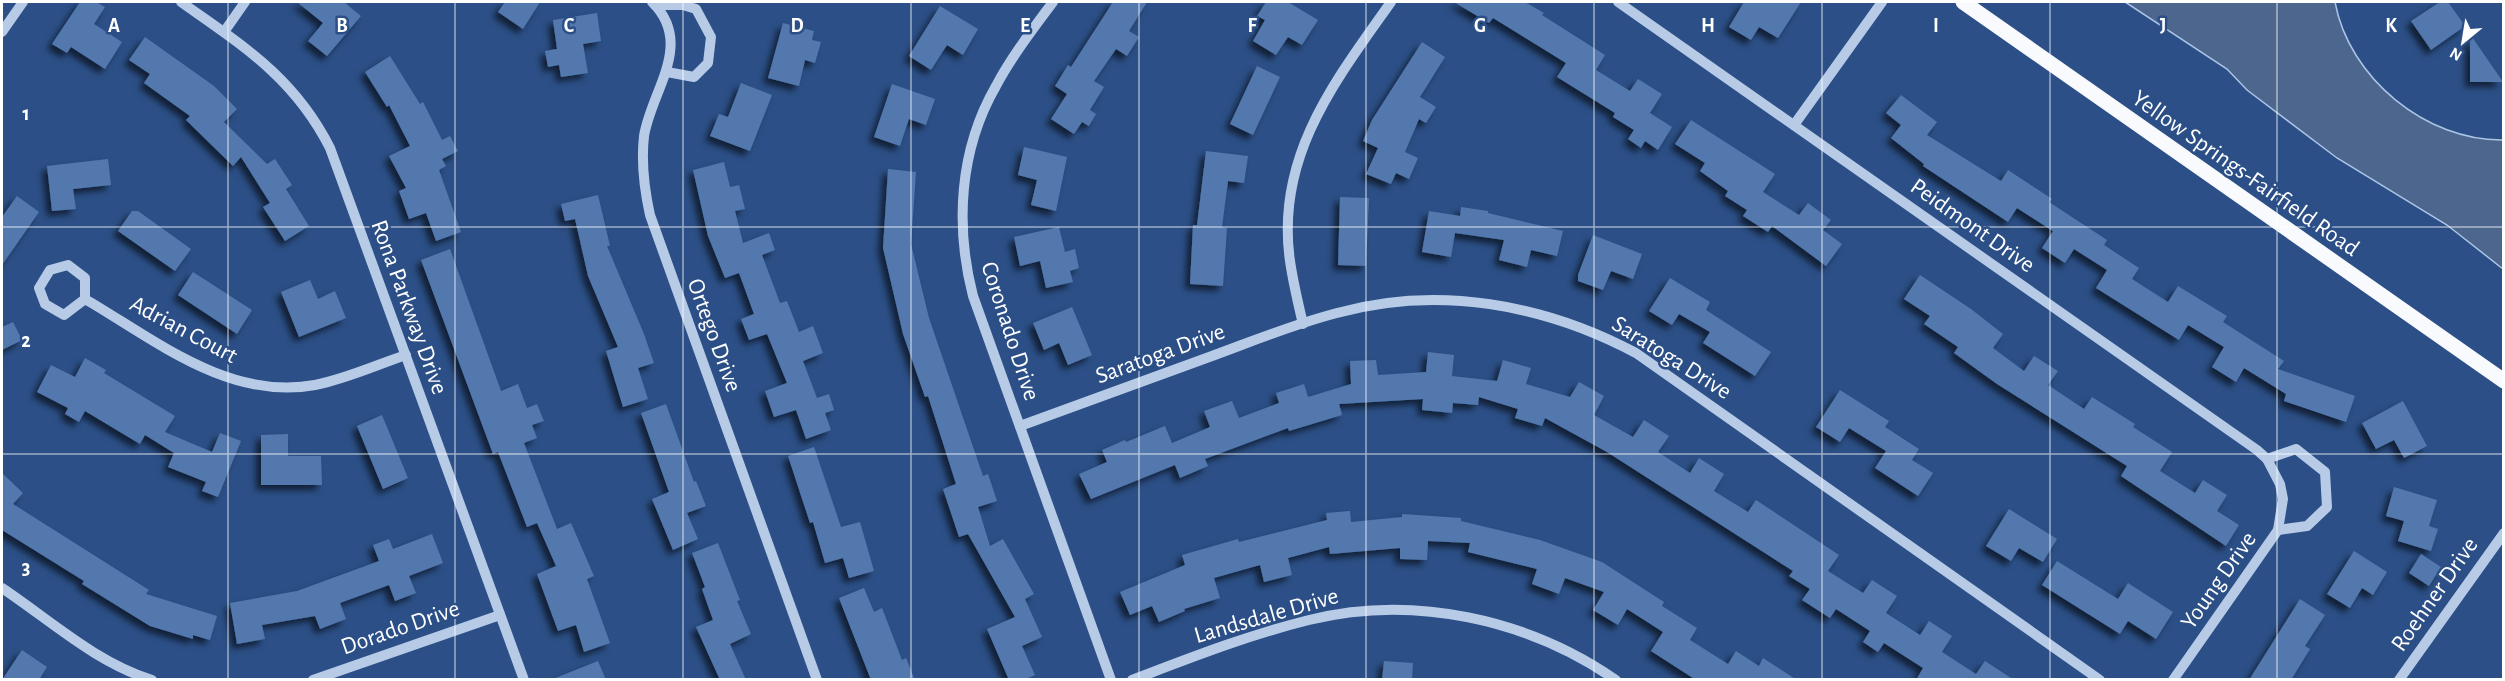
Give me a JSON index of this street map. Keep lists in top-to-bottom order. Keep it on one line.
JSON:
{"streets":{"main road":["Yellow Springs-Fairfield Road"],"street":["Peidmont Drive","Rona Parkway Drive","Adrian Court","Coronado Drive","Ortego Drive","Saratoga Drive","Young Drive","Roehner Drive","Landsdale Drive","Dorado Drive"]},"crossings":[["Peidmont Drive","Young Drive"],["Rona Parkway Drive","Adrian Court"],["Rona Parkway Drive","Dorado Drive"],["Coronado Drive","Saratoga Drive"]],"north":"bottom left","grid":{"columns":["A","B","C","D","E","F","G","H","I","J","K"],"rows":["1","2","3"]}}
